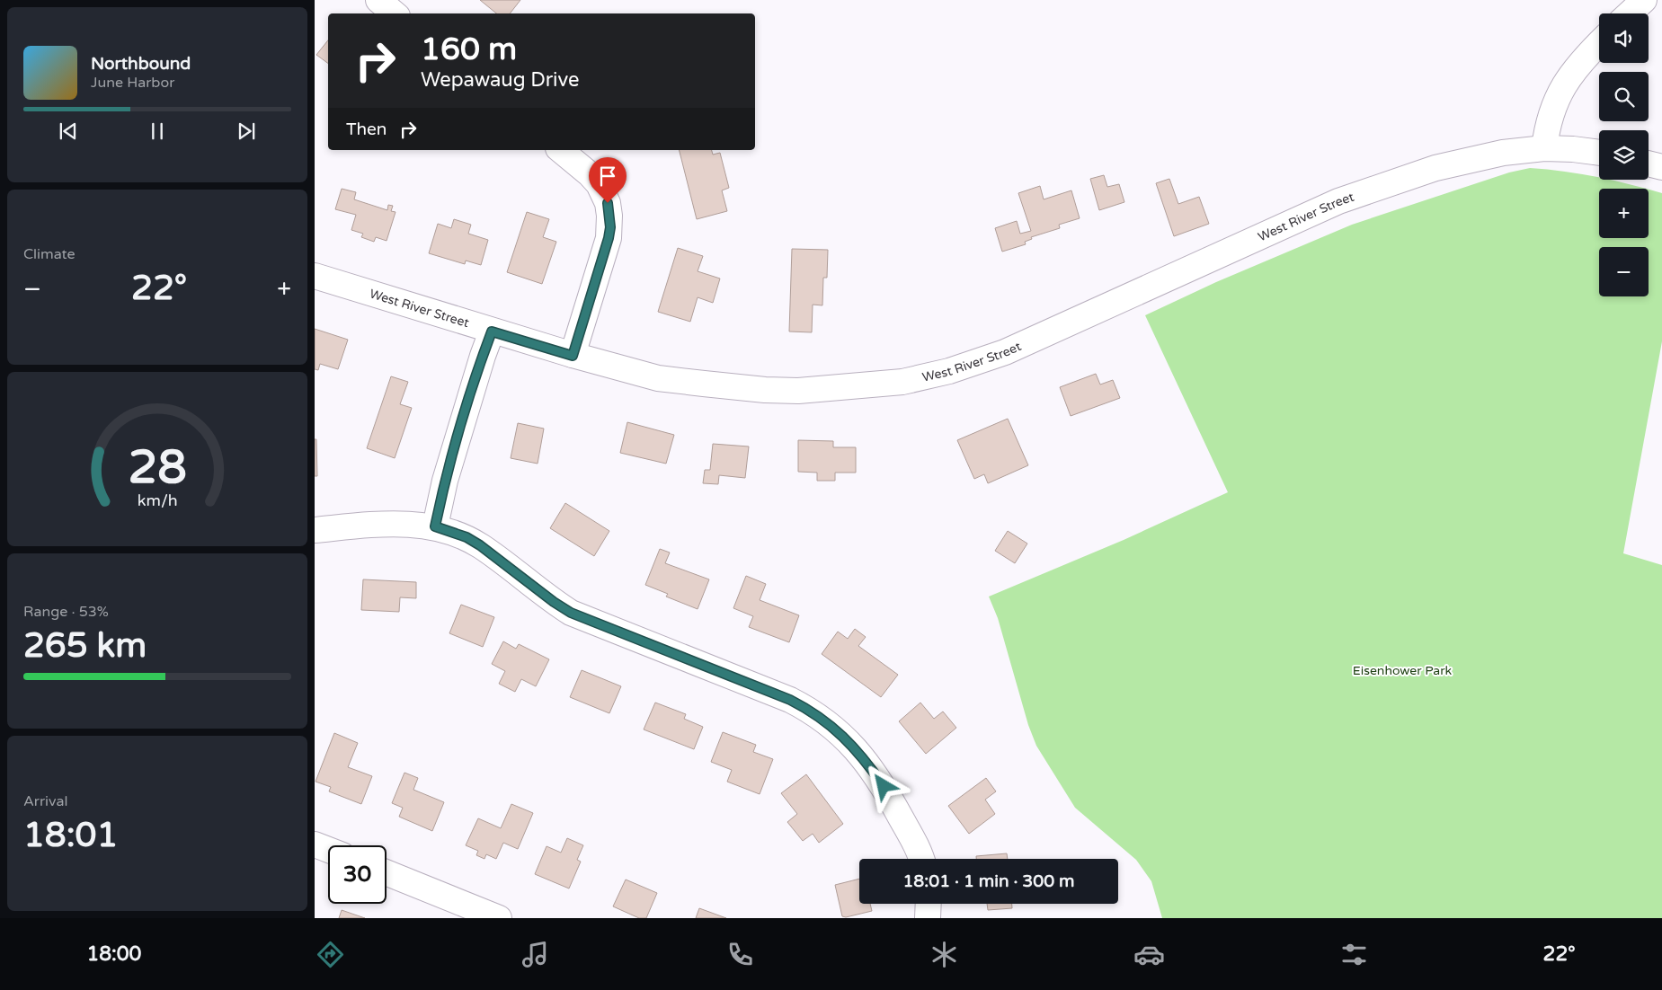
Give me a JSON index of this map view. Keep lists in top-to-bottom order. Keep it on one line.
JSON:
{"streets":{"street":["West River Street"]},"parks":["Eisenhower Park"],"page":{"map_buttons":["+","−"],"turn":["160 m","Wepawaug Drive"],"song":["Northbound","June Harbor"],"then":"Then","tile":["Climate",["Range · 53%","265 km"],["Arrival","18:01"]],"heat":["−","22°","+"],"limit":"30","trip":"18:01 · 1 min · 300 m","tabs":["18:00","22°"],"gauge":["28","km/h"]}}
